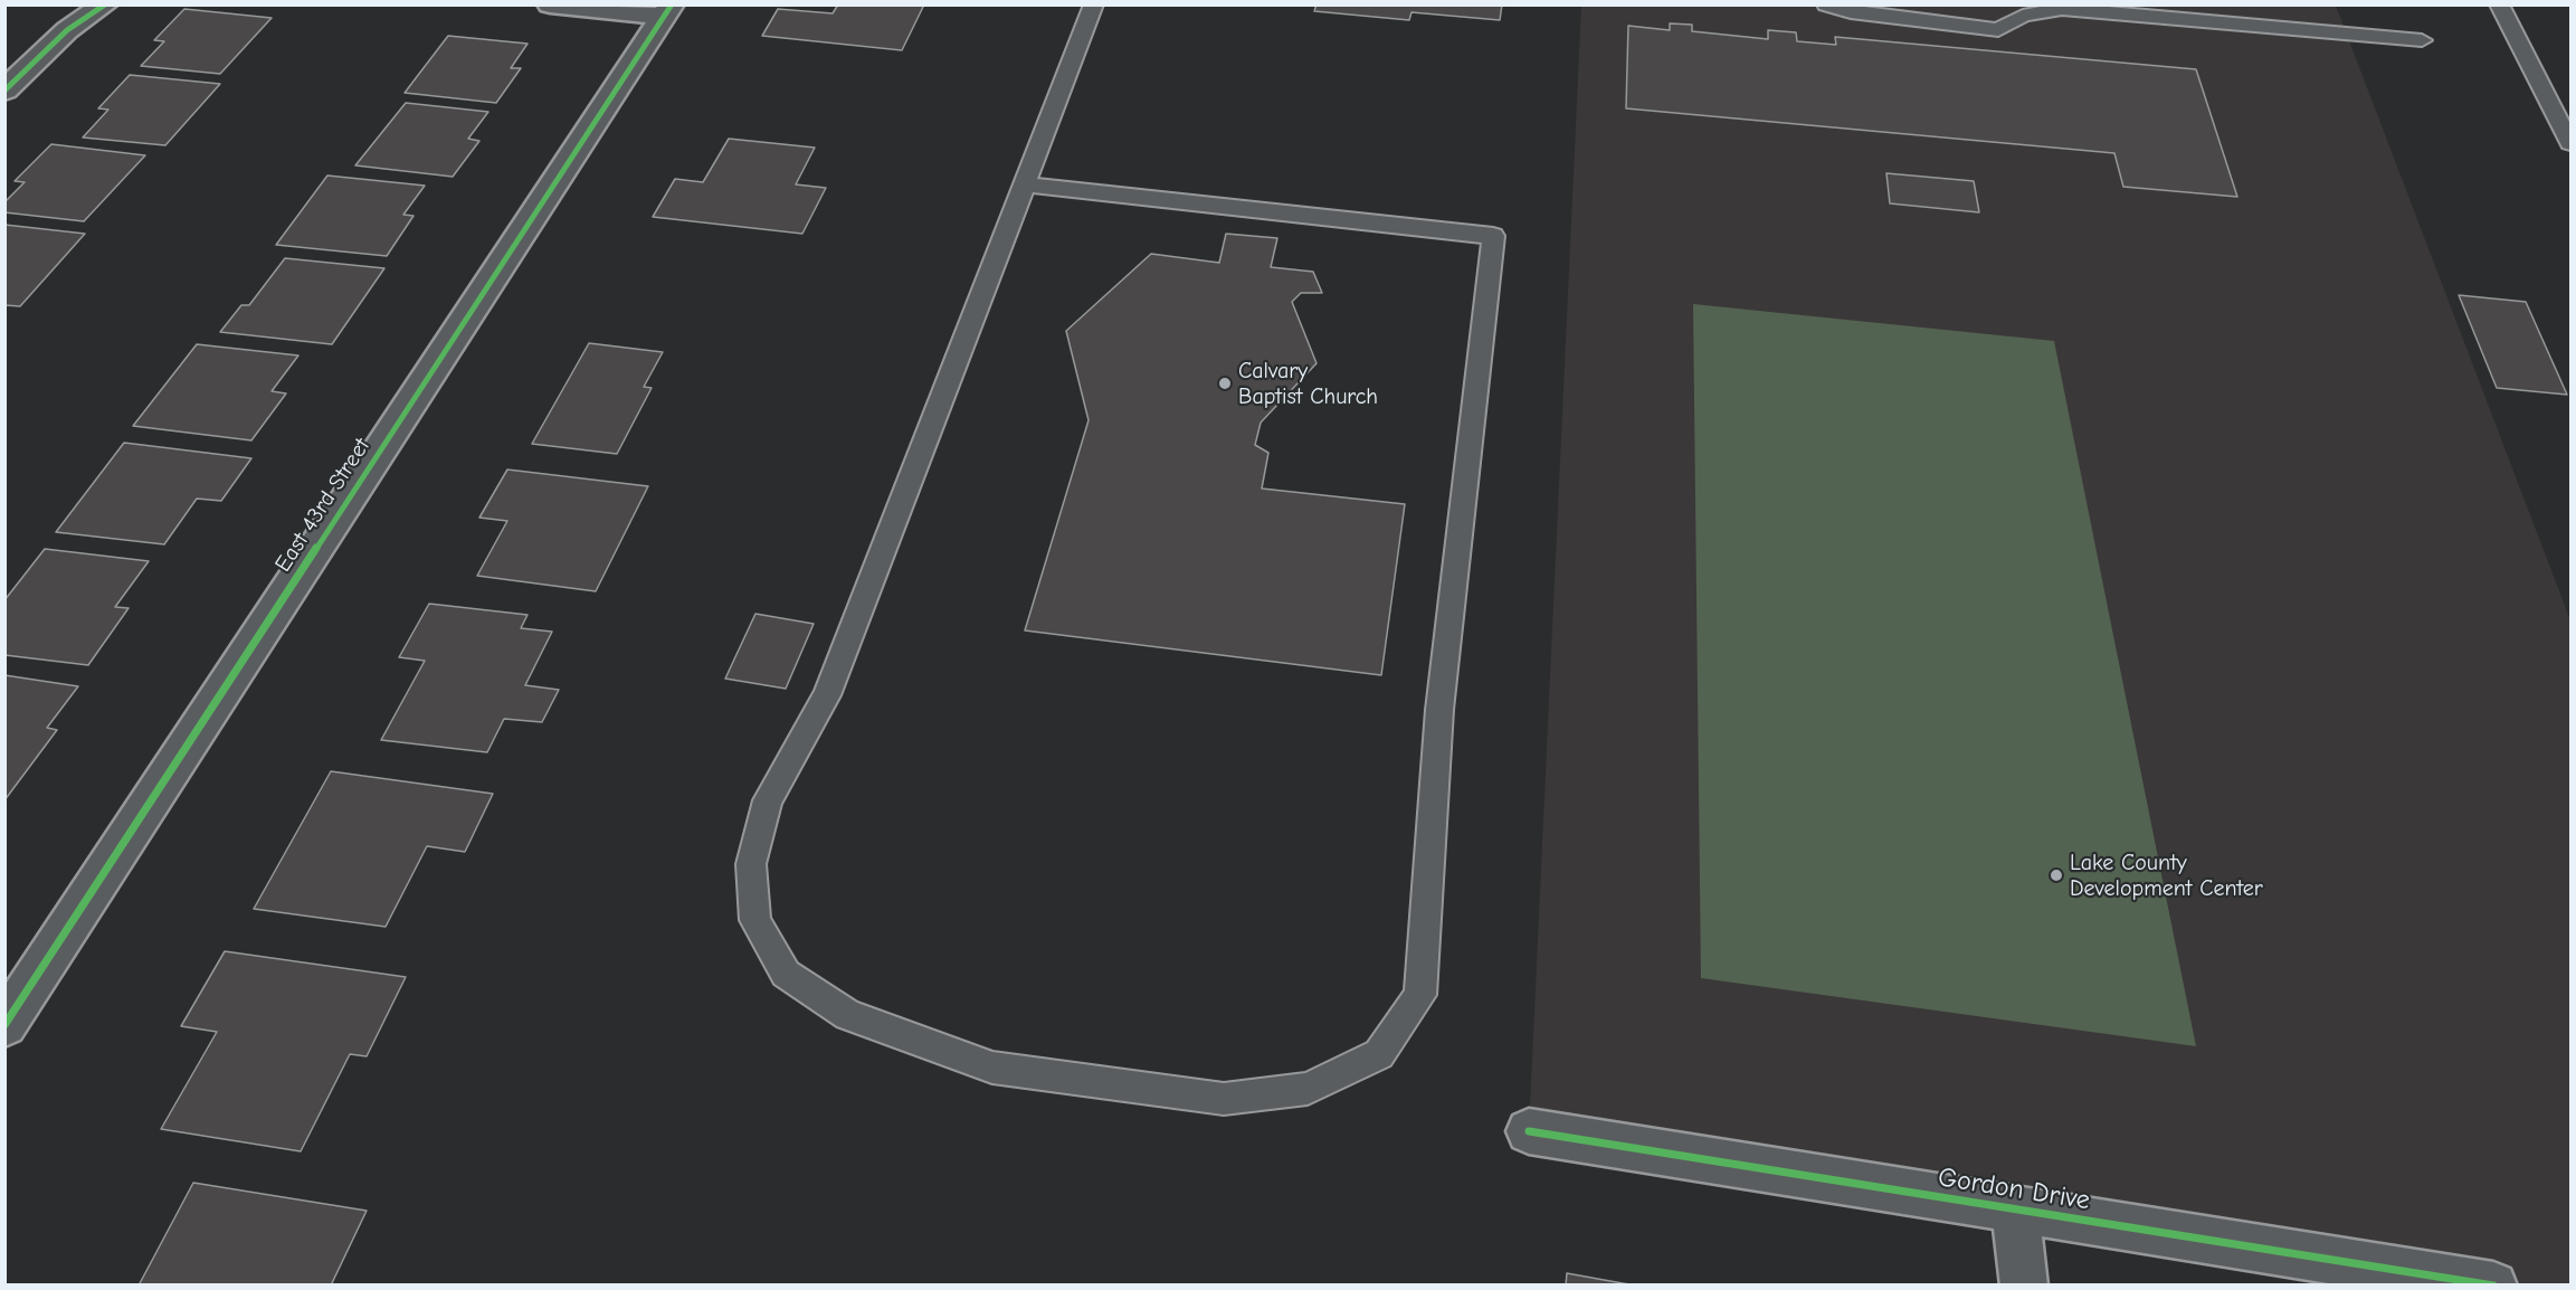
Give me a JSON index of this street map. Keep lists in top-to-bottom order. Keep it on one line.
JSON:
{"streets":{"street":["East 43rd Street","Gordon Drive"]},"places":["Calvary Baptist Church","Lake County Development Center"]}
